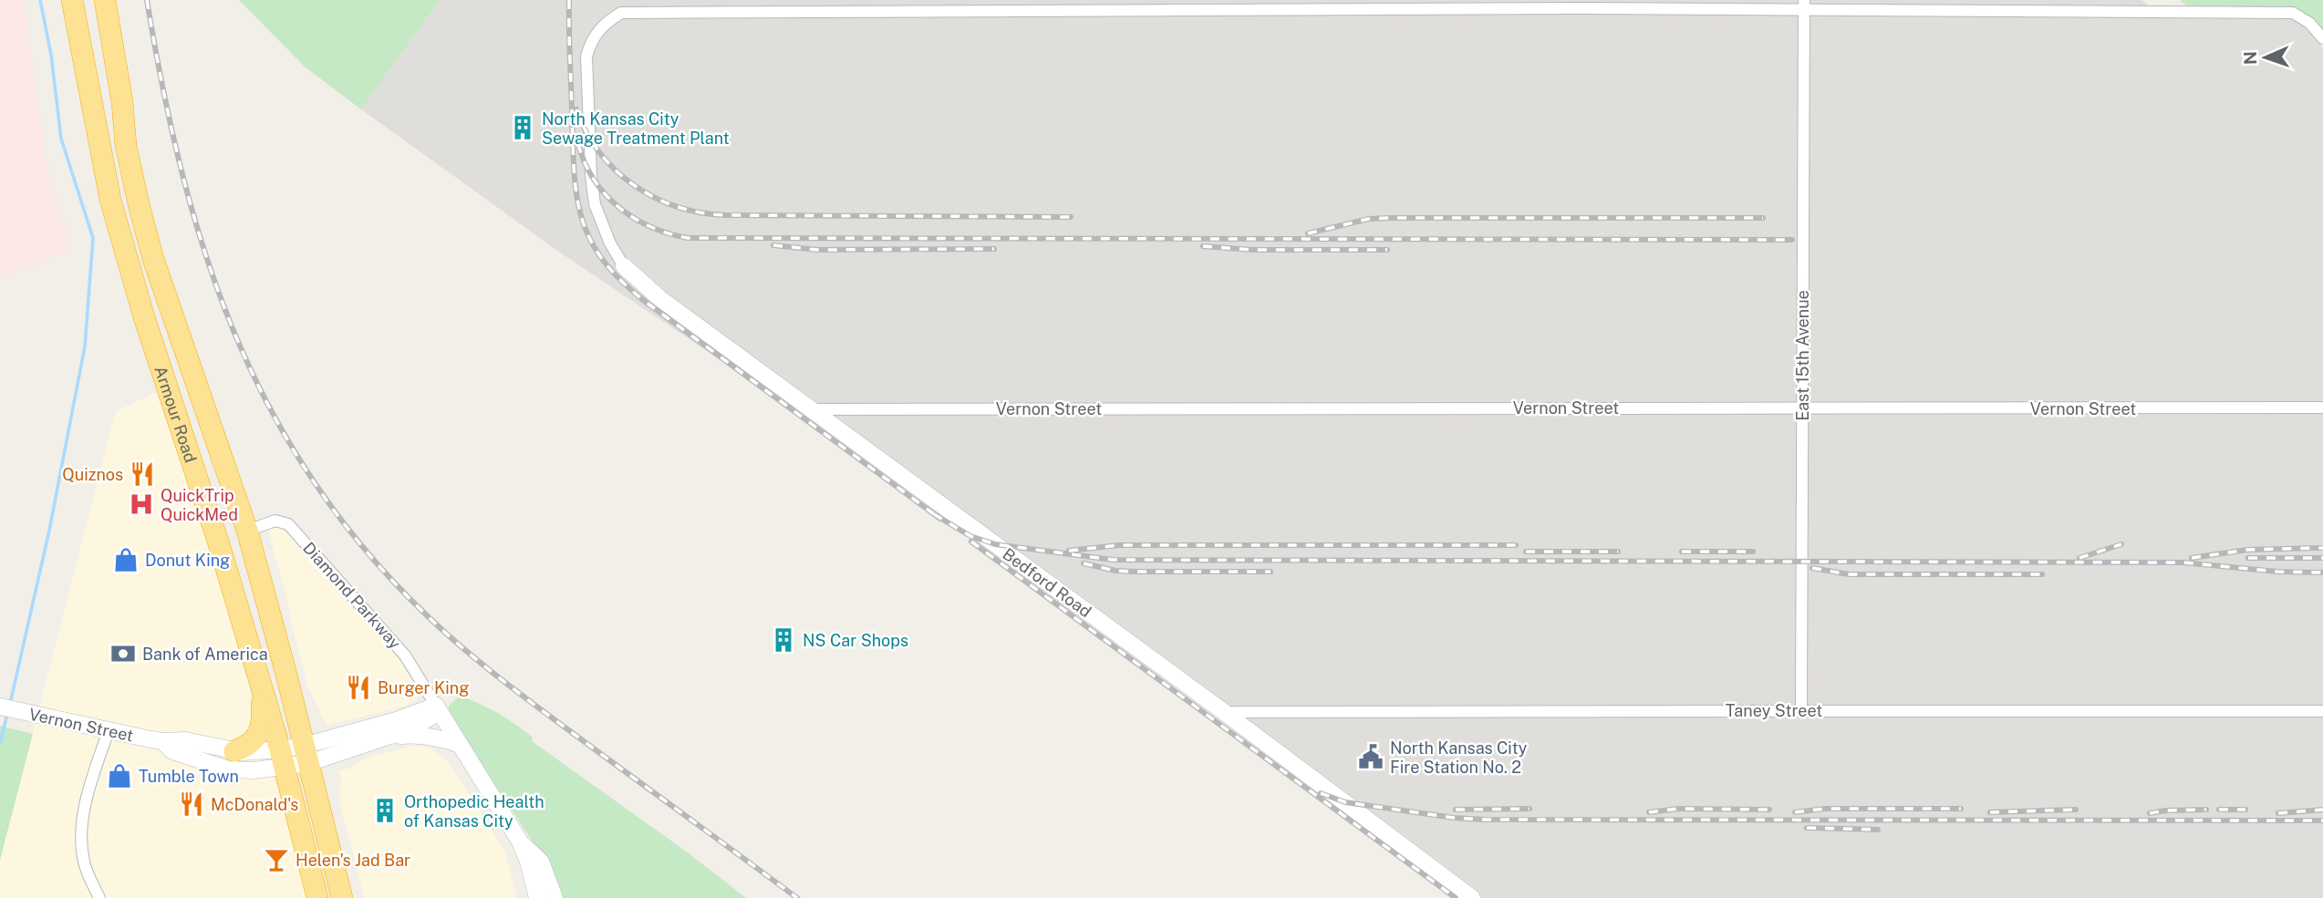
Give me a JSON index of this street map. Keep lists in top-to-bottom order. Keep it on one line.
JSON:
{"streets":{"highway":["Armour Road"],"street":["East 15th Avenue","Vernon Street","Bedford Road","Diamond Parkway","Taney Street"]},"crossings":[["East 15th Avenue","Vernon Street"],["East 15th Avenue","Taney Street"],["Vernon Street","Armour Road"],["Vernon Street","Bedford Road"],["Armour Road","Diamond Parkway"],["Bedford Road","Taney Street"]],"places":{"building":["North Kansas City Sewage Treatment Plant","NS Car Shops","Orthopedic Health of Kansas City"],"restaurant":["Quiznos","Burger King","McDonald's"],"hospital":["QuickTrip QuickMed"],"shop":["Donut King","Tumble Town"],"bank":["Bank of America"],"public building":["North Kansas City Fire Station No. 2"],"bar":["Helen's Jad Bar"]},"north":"left"}
